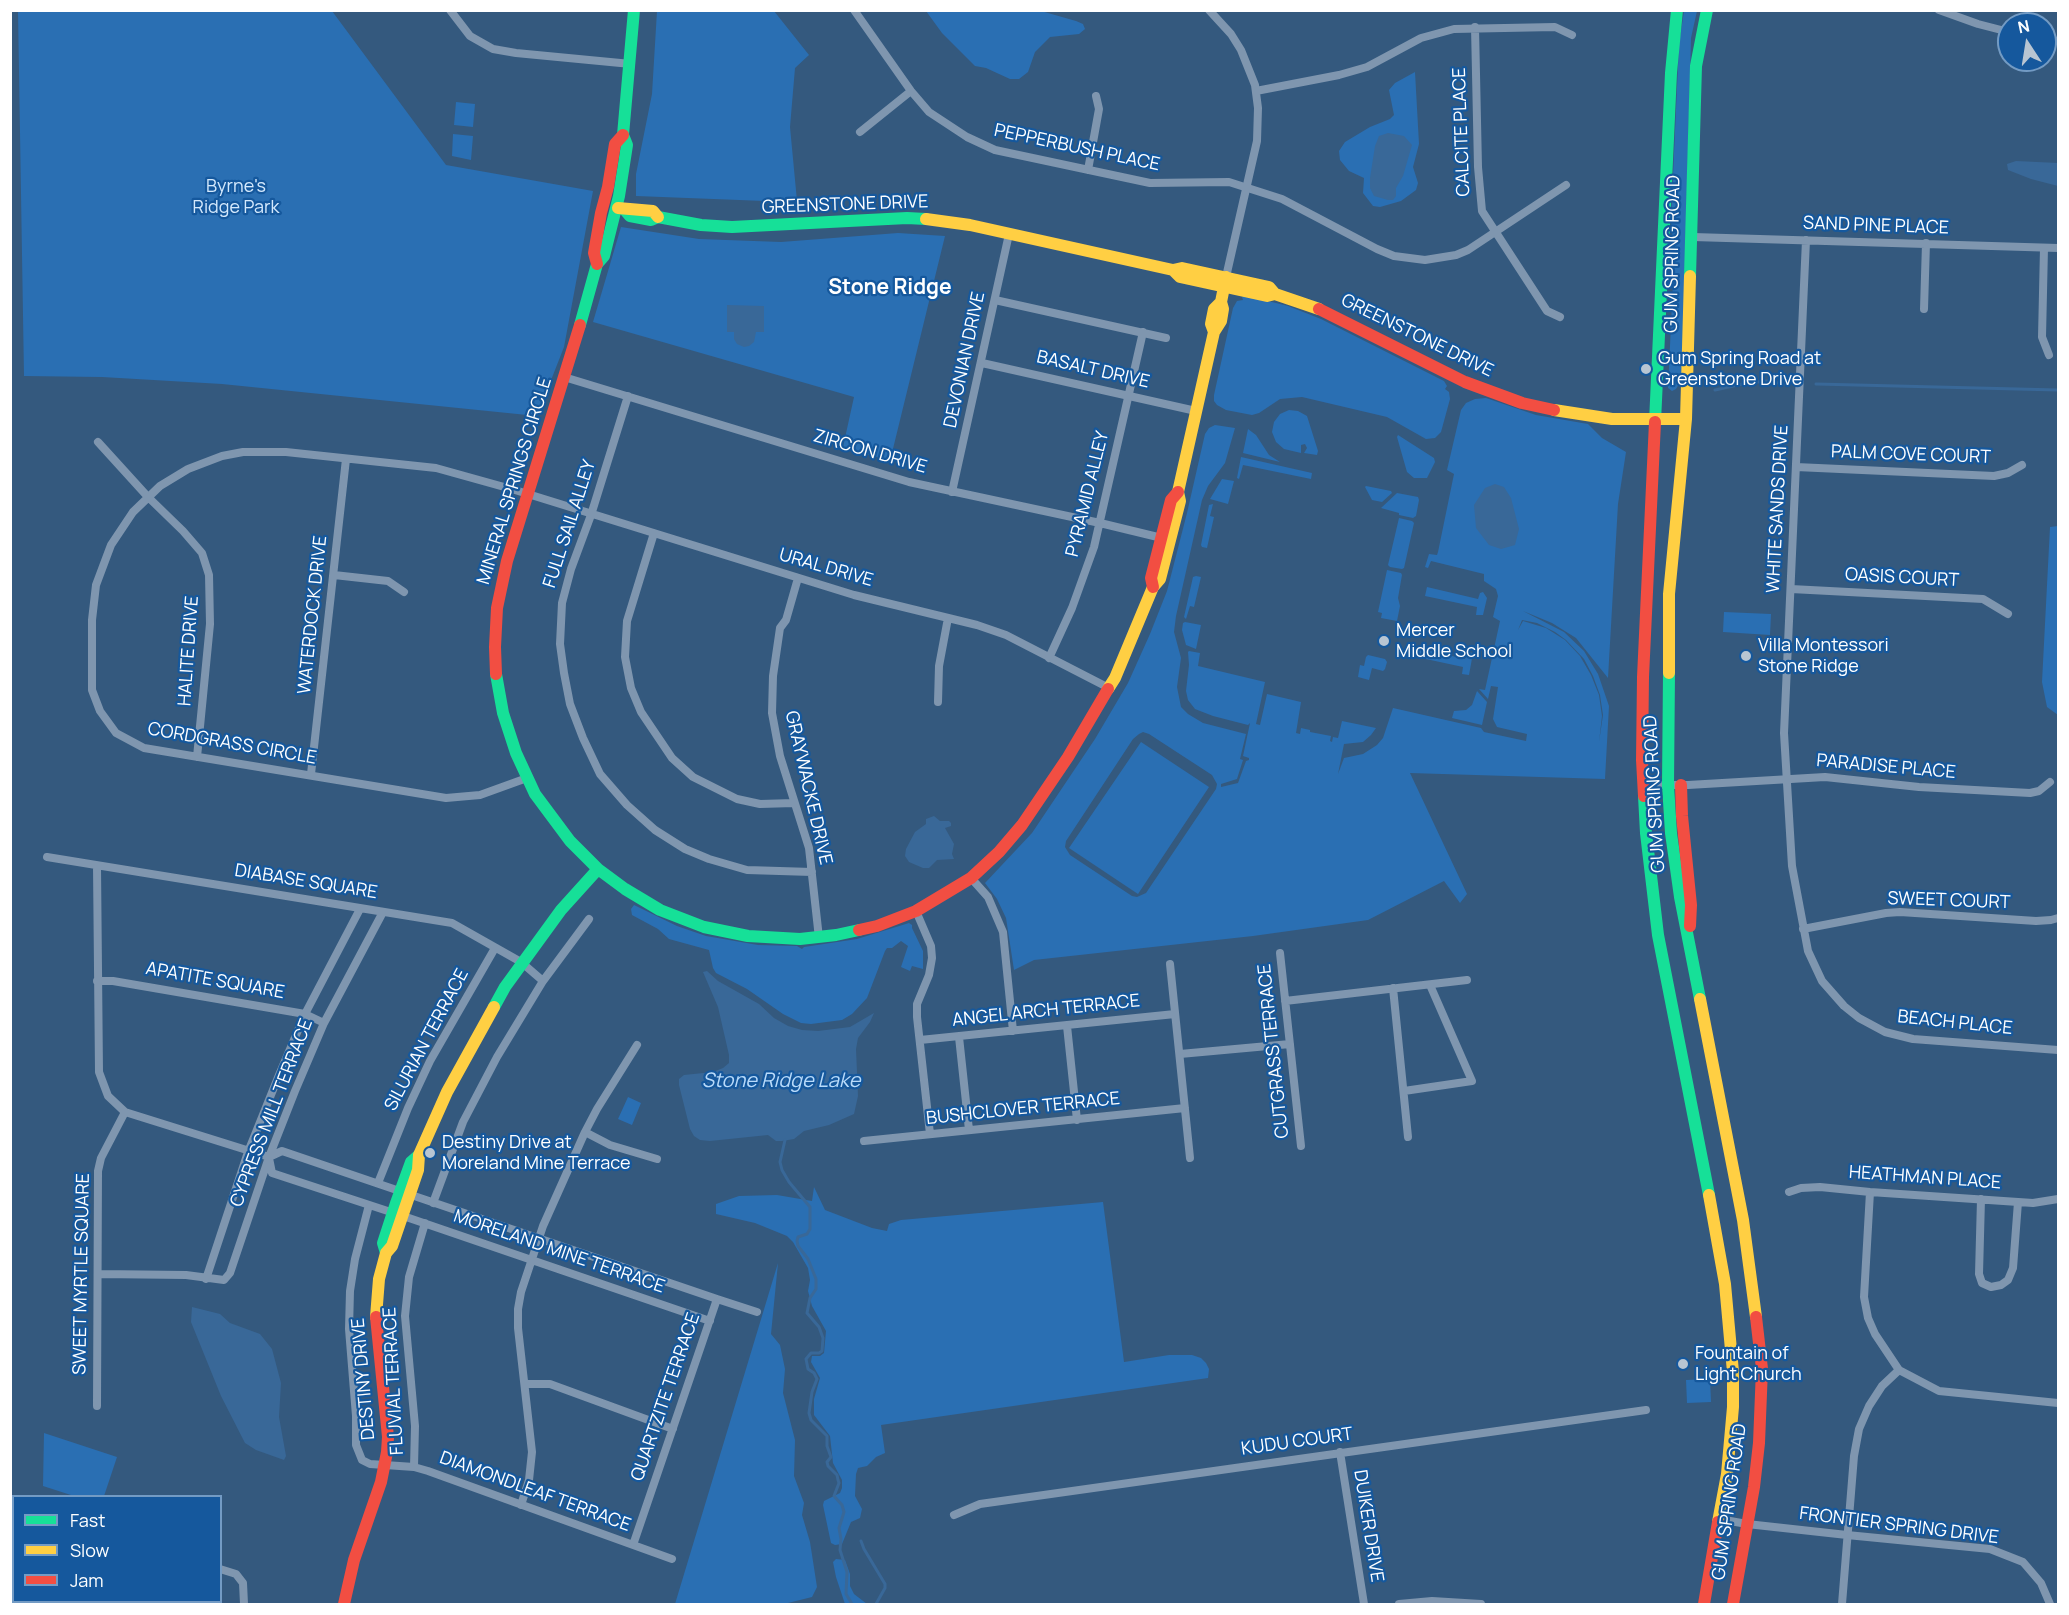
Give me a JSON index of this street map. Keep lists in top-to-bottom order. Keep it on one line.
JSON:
{"streets":{"street":["CALCITE PLACE","PEPPERBUSH PLACE","GREENSTONE DRIVE","SAND PINE PLACE","GUM SPRING ROAD","DEVONIAN DRIVE","BASALT DRIVE","ZIRCON DRIVE","PALM COVE COURT","MINERAL SPRINGS CIRCLE","PYRAMID ALLEY","WHITE SANDS DRIVE","FULL SAIL ALLEY","URAL DRIVE","OASIS COURT","WATERDOCK DRIVE","HALITE DRIVE","CORDGRASS CIRCLE","PARADISE PLACE","GRAYWACKE DRIVE","DIABASE SQUARE","SWEET COURT","APATITE SQUARE","ANGEL ARCH TERRACE","BEACH PLACE","SILURIAN TERRACE","CUTGRASS TERRACE","BUSHCLOVER TERRACE","CYPRESS MILL TERRACE","HEATHMAN PLACE","MORELAND MINE TERRACE","SWEET MYRTLE SQUARE","DESTINY DRIVE","FLUVIAL TERRACE","QUARTZITE TERRACE","KUDU COURT","DIAMONDLEAF TERRACE","DUIKER DRIVE","FRONTIER SPRING DRIVE"]},"crossings":[["CALCITE PLACE","PEPPERBUSH PLACE"],["GREENSTONE DRIVE","GUM SPRING ROAD"],["GREENSTONE DRIVE","DEVONIAN DRIVE"],["GREENSTONE DRIVE","MINERAL SPRINGS CIRCLE"],["SAND PINE PLACE","GUM SPRING ROAD"],["SAND PINE PLACE","WHITE SANDS DRIVE"],["GUM SPRING ROAD","PARADISE PLACE"],["GUM SPRING ROAD","FRONTIER SPRING DRIVE"],["DEVONIAN DRIVE","BASALT DRIVE"],["DEVONIAN DRIVE","ZIRCON DRIVE"],["BASALT DRIVE","MINERAL SPRINGS CIRCLE"],["BASALT DRIVE","PYRAMID ALLEY"],["ZIRCON DRIVE","MINERAL SPRINGS CIRCLE"],["ZIRCON DRIVE","PYRAMID ALLEY"],["ZIRCON DRIVE","FULL SAIL ALLEY"],["PALM COVE COURT","WHITE SANDS DRIVE"],["MINERAL SPRINGS CIRCLE","URAL DRIVE"],["MINERAL SPRINGS CIRCLE","CORDGRASS CIRCLE"],["MINERAL SPRINGS CIRCLE","GRAYWACKE DRIVE"],["MINERAL SPRINGS CIRCLE","DESTINY DRIVE"],["PYRAMID ALLEY","URAL DRIVE"],["WHITE SANDS DRIVE","OASIS COURT"],["WHITE SANDS DRIVE","PARADISE PLACE"],["WHITE SANDS DRIVE","BEACH PLACE"],["FULL SAIL ALLEY","URAL DRIVE"],["FULL SAIL ALLEY","GRAYWACKE DRIVE"],["URAL DRIVE","CORDGRASS CIRCLE"],["URAL DRIVE","GRAYWACKE DRIVE"],["WATERDOCK DRIVE","CORDGRASS CIRCLE"],["HALITE DRIVE","CORDGRASS CIRCLE"],["PARADISE PLACE","BEACH PLACE"],["DIABASE SQUARE","SILURIAN TERRACE"],["DIABASE SQUARE","CYPRESS MILL TERRACE"],["DIABASE SQUARE","DESTINY DRIVE"],["SWEET COURT","BEACH PLACE"],["APATITE SQUARE","CYPRESS MILL TERRACE"],["SILURIAN TERRACE","MORELAND MINE TERRACE"],["CYPRESS MILL TERRACE","MORELAND MINE TERRACE"],["CYPRESS MILL TERRACE","SWEET MYRTLE SQUARE"],["MORELAND MINE TERRACE","SWEET MYRTLE SQUARE"],["MORELAND MINE TERRACE","DESTINY DRIVE"],["MORELAND MINE TERRACE","FLUVIAL TERRACE"],["MORELAND MINE TERRACE","QUARTZITE TERRACE"],["DESTINY DRIVE","DIAMONDLEAF TERRACE"],["FLUVIAL TERRACE","DIAMONDLEAF TERRACE"],["QUARTZITE TERRACE","DIAMONDLEAF TERRACE"],["KUDU COURT","DUIKER DRIVE"]],"districts":["Stone Ridge"],"water":["Stone Ridge Lake"],"parks":["Byrne's Ridge Park"],"places":["Gum Spring Road at Greenstone Drive","Mercer Middle School","Villa Montessori Stone Ridge","Destiny Drive at Moreland Mine Terrace","Fountain of Light Church"],"legend":["Fast","Slow","Jam"],"north":"top"}
